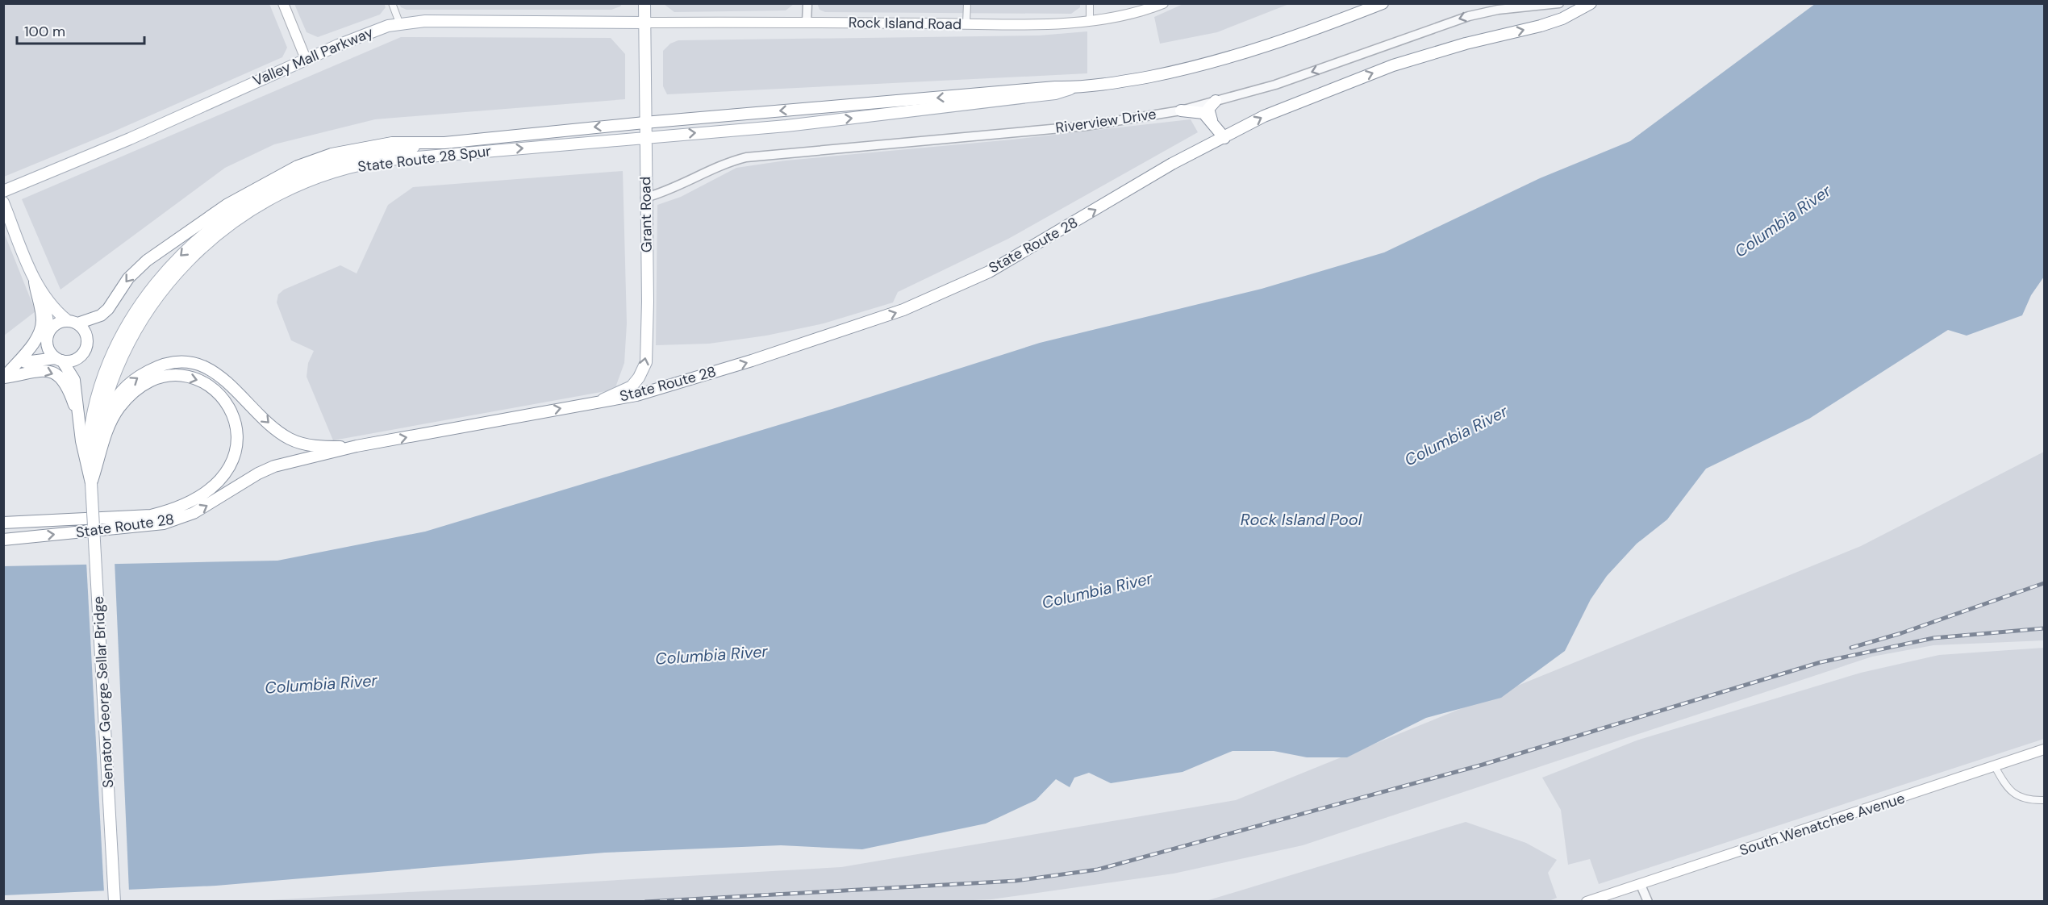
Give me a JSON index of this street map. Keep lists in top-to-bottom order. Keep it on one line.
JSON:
{"streets":{"main road":["Rock Island Road","Valley Mall Parkway","State Route 28 Spur","Grant Road","State Route 28","Senator George Sellar Bridge","South Wenatchee Avenue"],"street":["Riverview Drive"]},"crossings":[["Rock Island Road","Valley Mall Parkway"],["Rock Island Road","Grant Road"],["Valley Mall Parkway","Grant Road"],["Riverview Drive","Grant Road"],["State Route 28 Spur","Grant Road"],["Grant Road","State Route 28"]],"one_way":["Riverview Drive","Grant Road","State Route 28"],"water":["Columbia River","Rock Island Pool"],"scale_bar":"100 m"}
